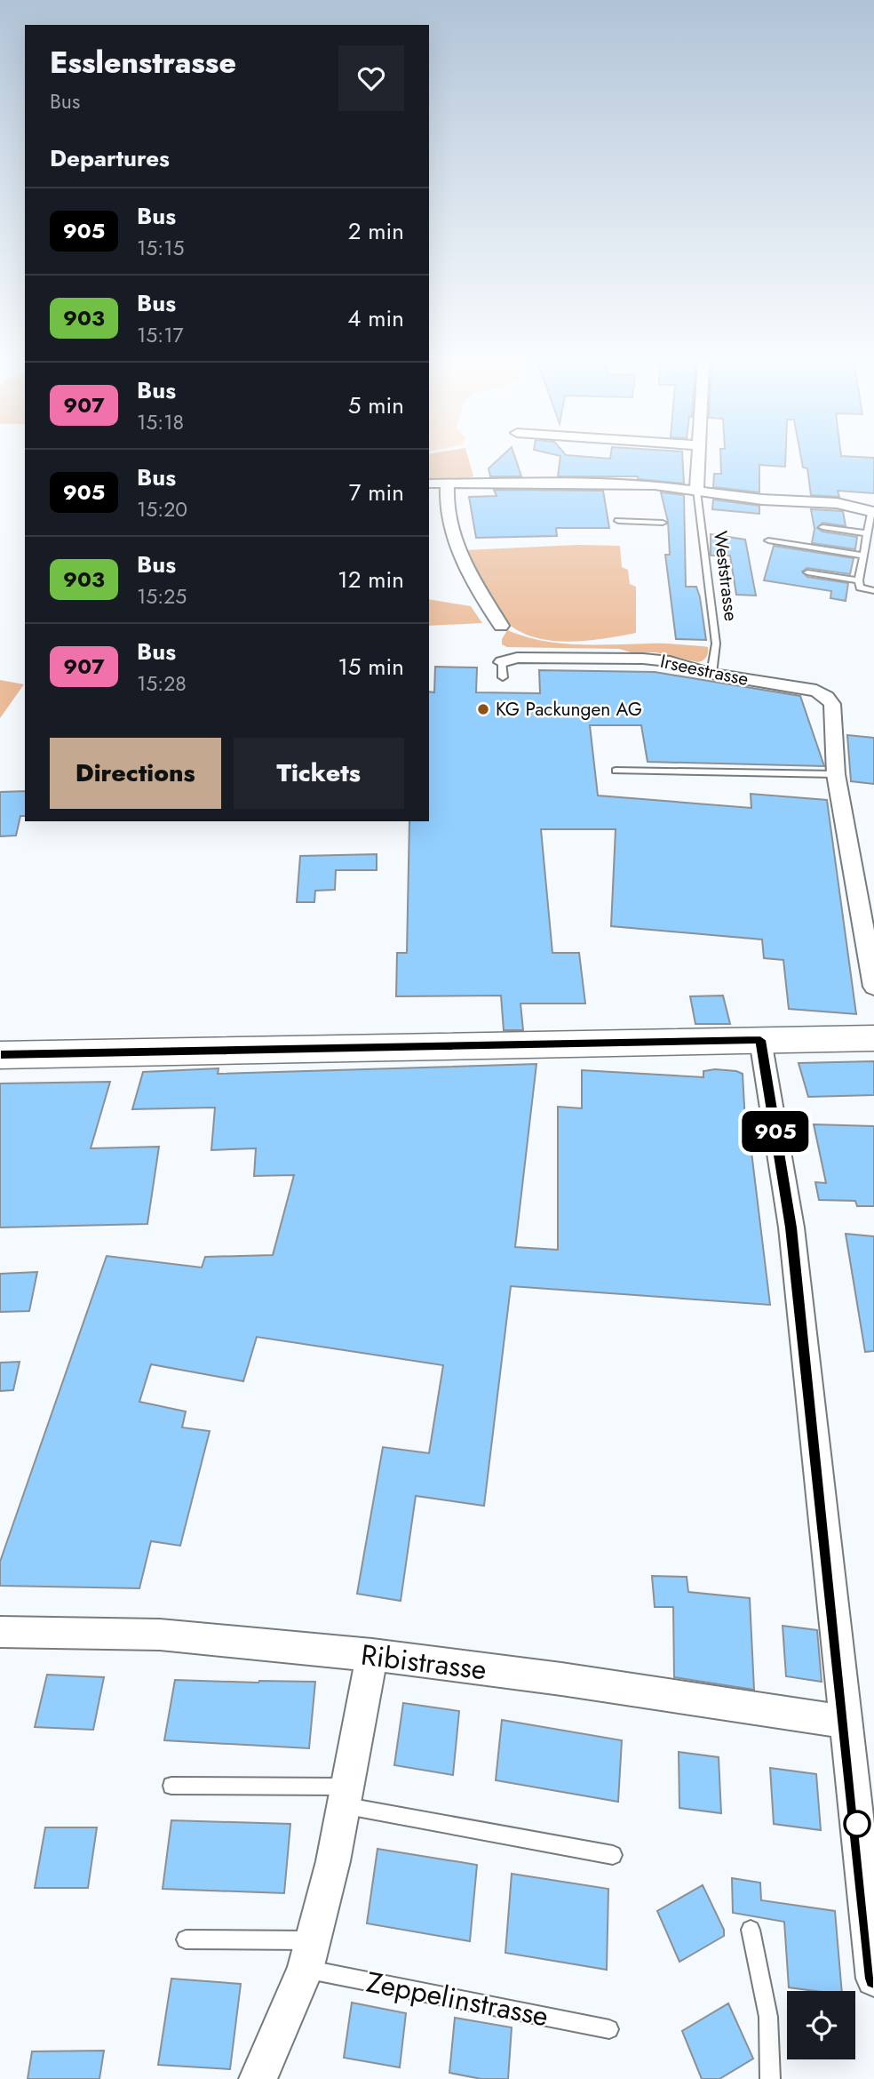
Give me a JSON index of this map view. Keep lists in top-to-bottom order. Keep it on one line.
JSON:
{"streets":{"street":["Weststrasse","Irseestrasse","Ribistrasse"],"lane":["Zeppelinstrasse"]},"crossings":[["Weststrasse","Irseestrasse"]],"places":["KG Packungen AG"],"lines":["bus line 905"],"page":{"on_map":"905","heading":[["Esslenstrasse","Bus"],"Departures"],"list":[{"mark":"905","name":"Bus","note":"15:15","value":"2 min"},{"mark":"903","name":"Bus","note":"15:17","value":"4 min"},{"mark":"907","name":"Bus","note":"15:18","value":"5 min"},{"mark":"905","name":"Bus","note":"15:20","value":"7 min"},{"mark":"903","name":"Bus","note":"15:25","value":"12 min"},{"mark":"907","name":"Bus","note":"15:28","value":"15 min"}],"buttons":["Directions","Tickets"]}}
